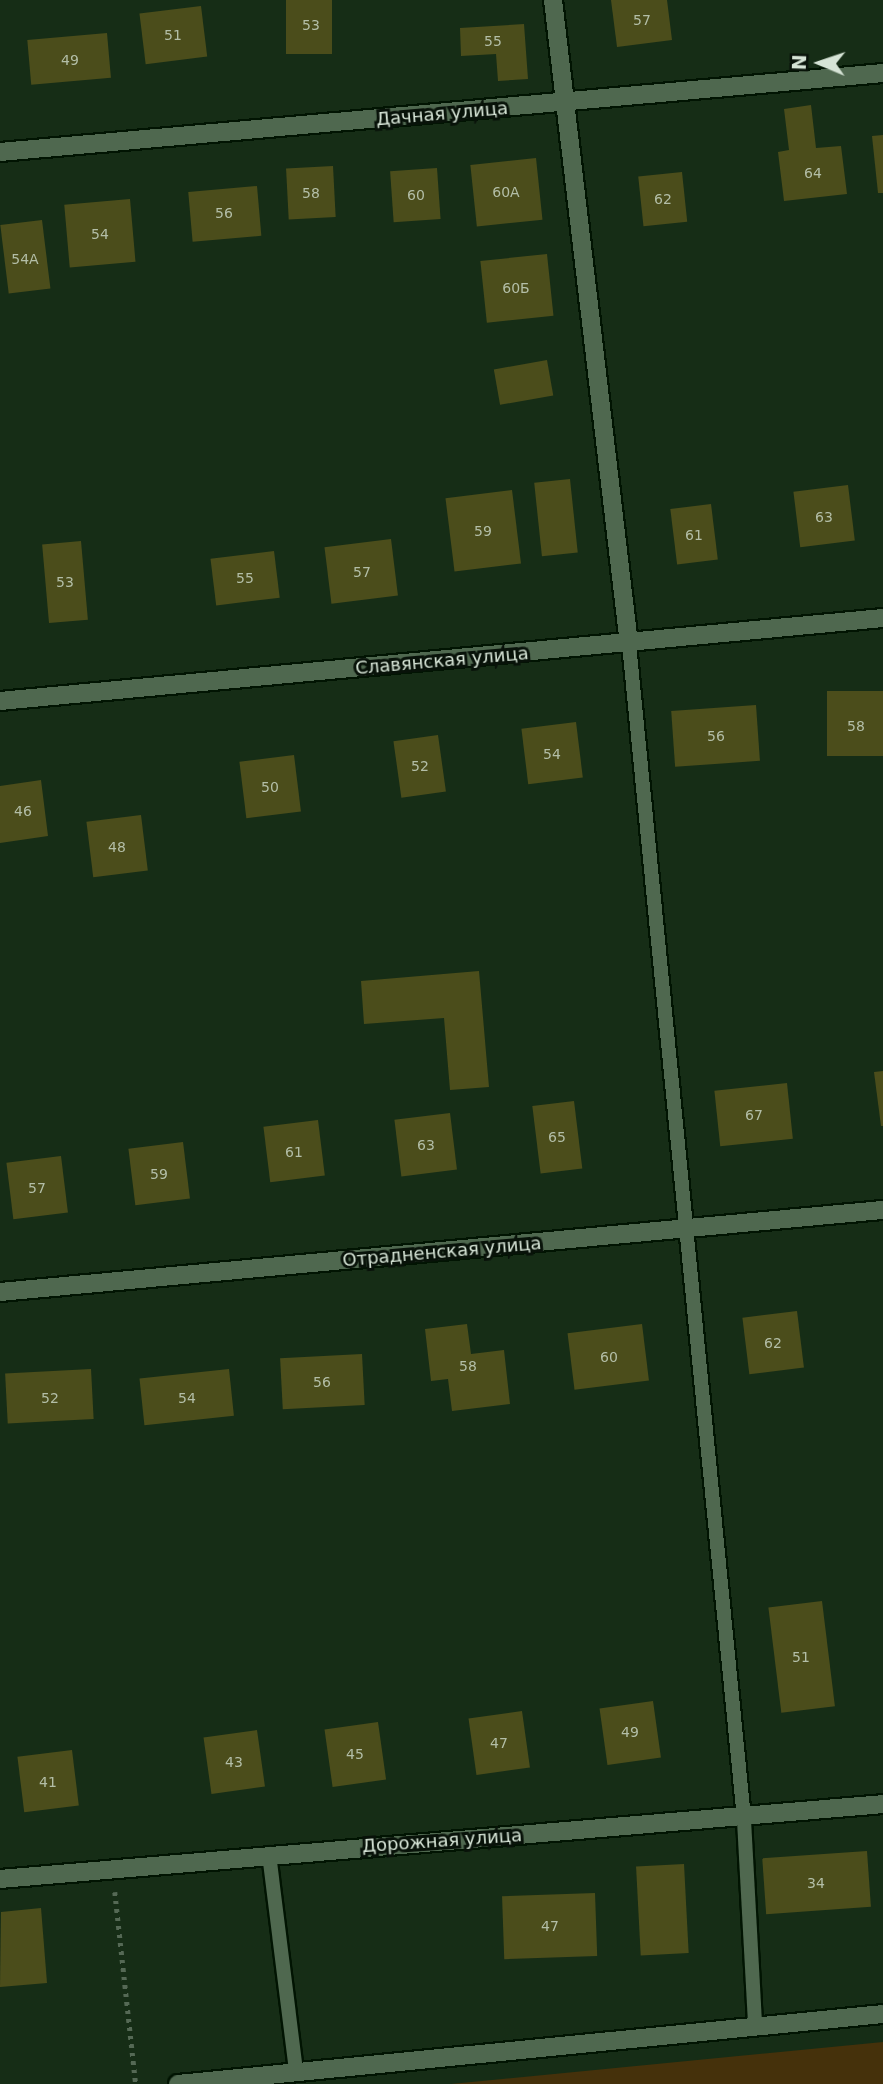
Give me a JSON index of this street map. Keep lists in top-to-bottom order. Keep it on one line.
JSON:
{"streets":{"street":["Дачная улица","Славянская улица","Отрадненская улица","Дорожная улица"]},"house_numbers":["57","53","51","55","49","64","60А","58","60","62","56","54","54А","60Б","63","59","61","57","55","53","58","56","54","52","50","46","48","67","65","63","61","59","57","62","60","58","56","52","54","51","49","47","45","43","41","34","47"],"north":"left"}
